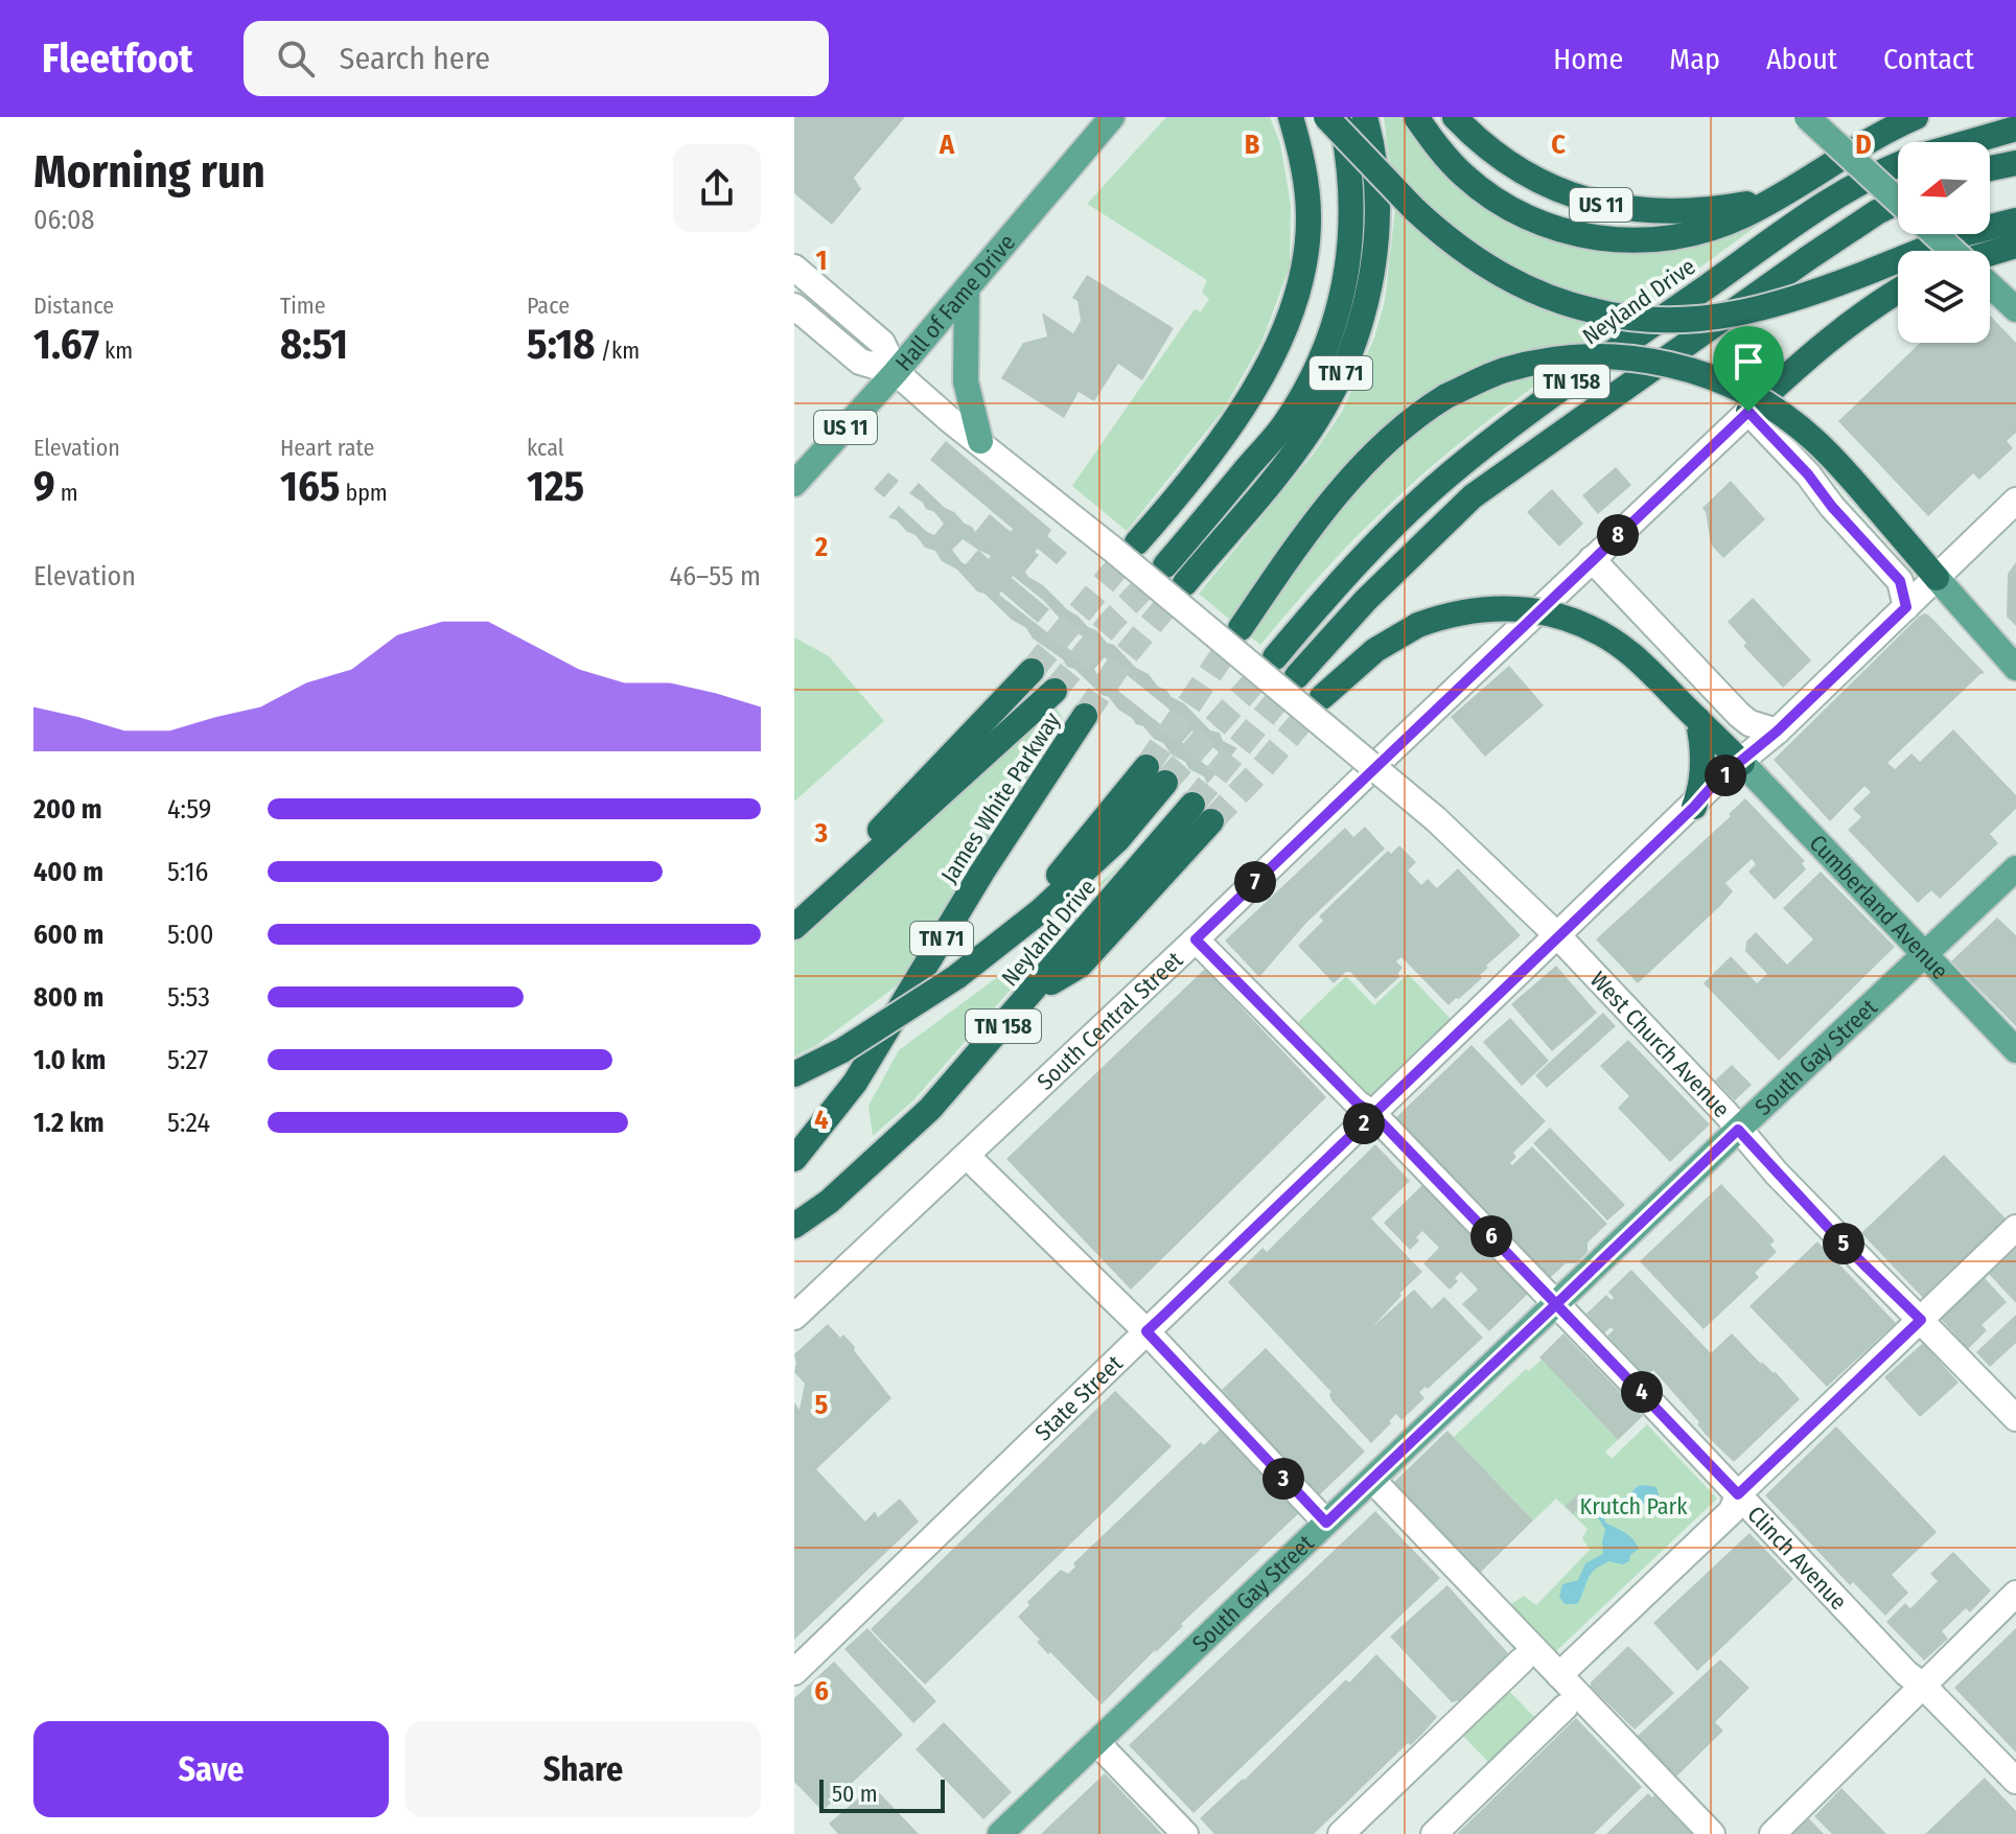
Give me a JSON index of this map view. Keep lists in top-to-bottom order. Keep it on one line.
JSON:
{"streets":{"highway":["US 11","Neyland Drive","TN 71","TN 158","James White Parkway"],"main road":["Hall of Fame Drive","Cumberland Avenue","South Gay Street"],"street":["South Central Street","West Church Avenue","State Street","Clinch Avenue"]},"crossings":[["Hall of Fame Drive","West Church Avenue"],["Cumberland Avenue","South Gay Street"],["Cumberland Avenue","State Street"],["South Central Street","Clinch Avenue"],["West Church Avenue","South Gay Street"],["West Church Avenue","State Street"],["South Gay Street","Clinch Avenue"],["State Street","Clinch Avenue"]],"parks":["Krutch Park"],"scale_bar":"50 m","north":"left","page":{"header":"Fleetfoot","search":"Search here","nav":["Home","Map","About","Contact"],"heading":["Morning run","06:08"],"stats":[["Distance","1.67 km"],["Time","8:51"],["Pace","5:18 /km"],["Elevation","9 m"],["Heart rate","165 bpm"],["kcal","125"]],"pins":["8","1","7","2","6","5","4","3"],"chart":["Elevation","46–55 m"],"list":[{"name":"200 m","note":"4:59"},{"name":"400 m","note":"5:16"},{"name":"600 m","note":"5:00"},{"name":"800 m","note":"5:53"},{"name":"1.0 km","note":"5:27"},{"name":"1.2 km","note":"5:24"}],"buttons":["Save","Share"],"scale":"50 m"},"grid":{"columns":["A","B","C","D"],"rows":["1","2","3","4","5","6"]}}
